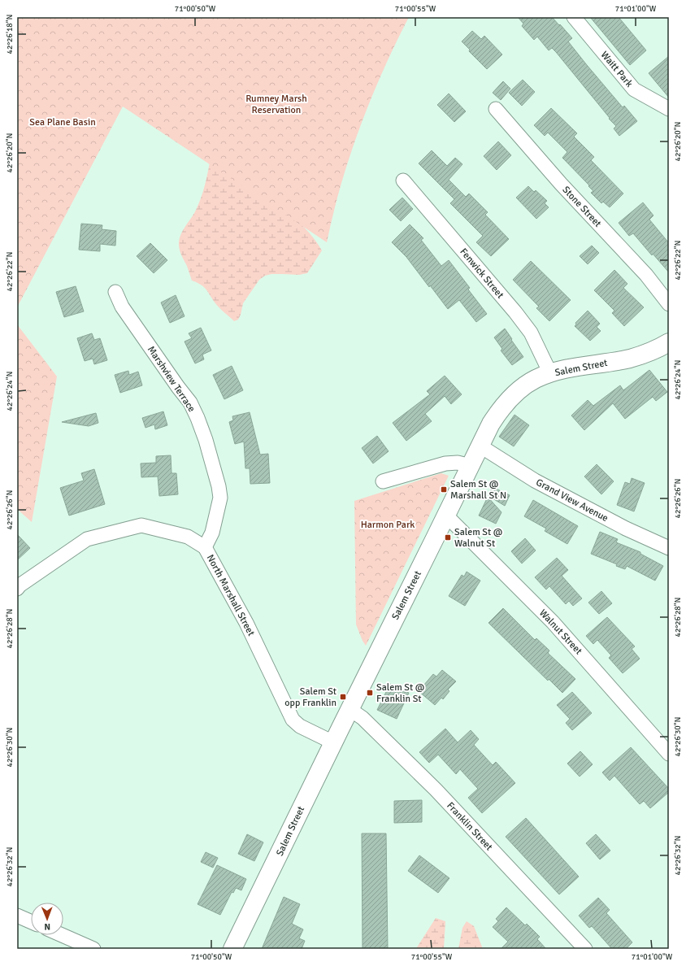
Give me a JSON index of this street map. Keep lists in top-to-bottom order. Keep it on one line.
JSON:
{"streets":{"main road":["Salem Street"],"street":["Waitt Park","Stone Street","Fenwick Street","Marshview Terrace","Grand View Avenue","North Marshall Street","Walnut Street","Franklin Street"]},"crossings":[["Fenwick Street","Salem Street"],["Salem Street","Grand View Avenue"],["Salem Street","North Marshall Street"],["Salem Street","Walnut Street"],["Salem Street","Franklin Street"],["Marshview Terrace","North Marshall Street"]],"parks":["Rumney Marsh Reservation","Sea Plane Basin","Harmon Park"],"places":{"transit":["Salem St @ Marshall St N","Salem St @ Walnut St","Salem St @ Franklin St","Salem St opp Franklin"]},"north":"bottom","coordinates":["71°00'50\"W","71°00'55\"W","71°01'00\"W","42°26'18\"N","42°26'20\"N","42°26'22\"N","42°26'24\"N","42°26'26\"N","42°26'28\"N","42°26'30\"N","42°26'32\"N"]}
